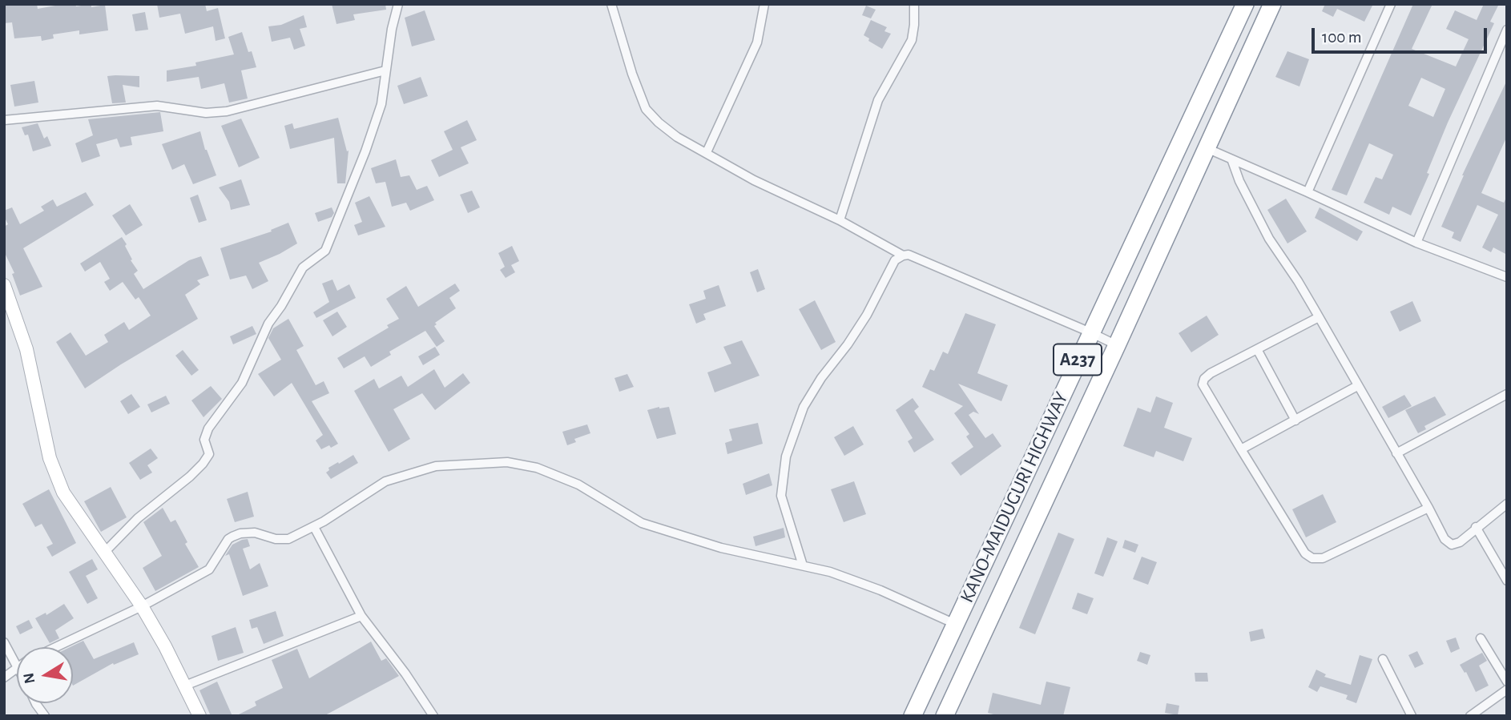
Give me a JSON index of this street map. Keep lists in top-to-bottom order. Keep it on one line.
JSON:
{"streets":{"highway":["A237","KANO-MAIDUGURI HIGHWAY"]},"scale_bar":"100 m","north":"left"}
